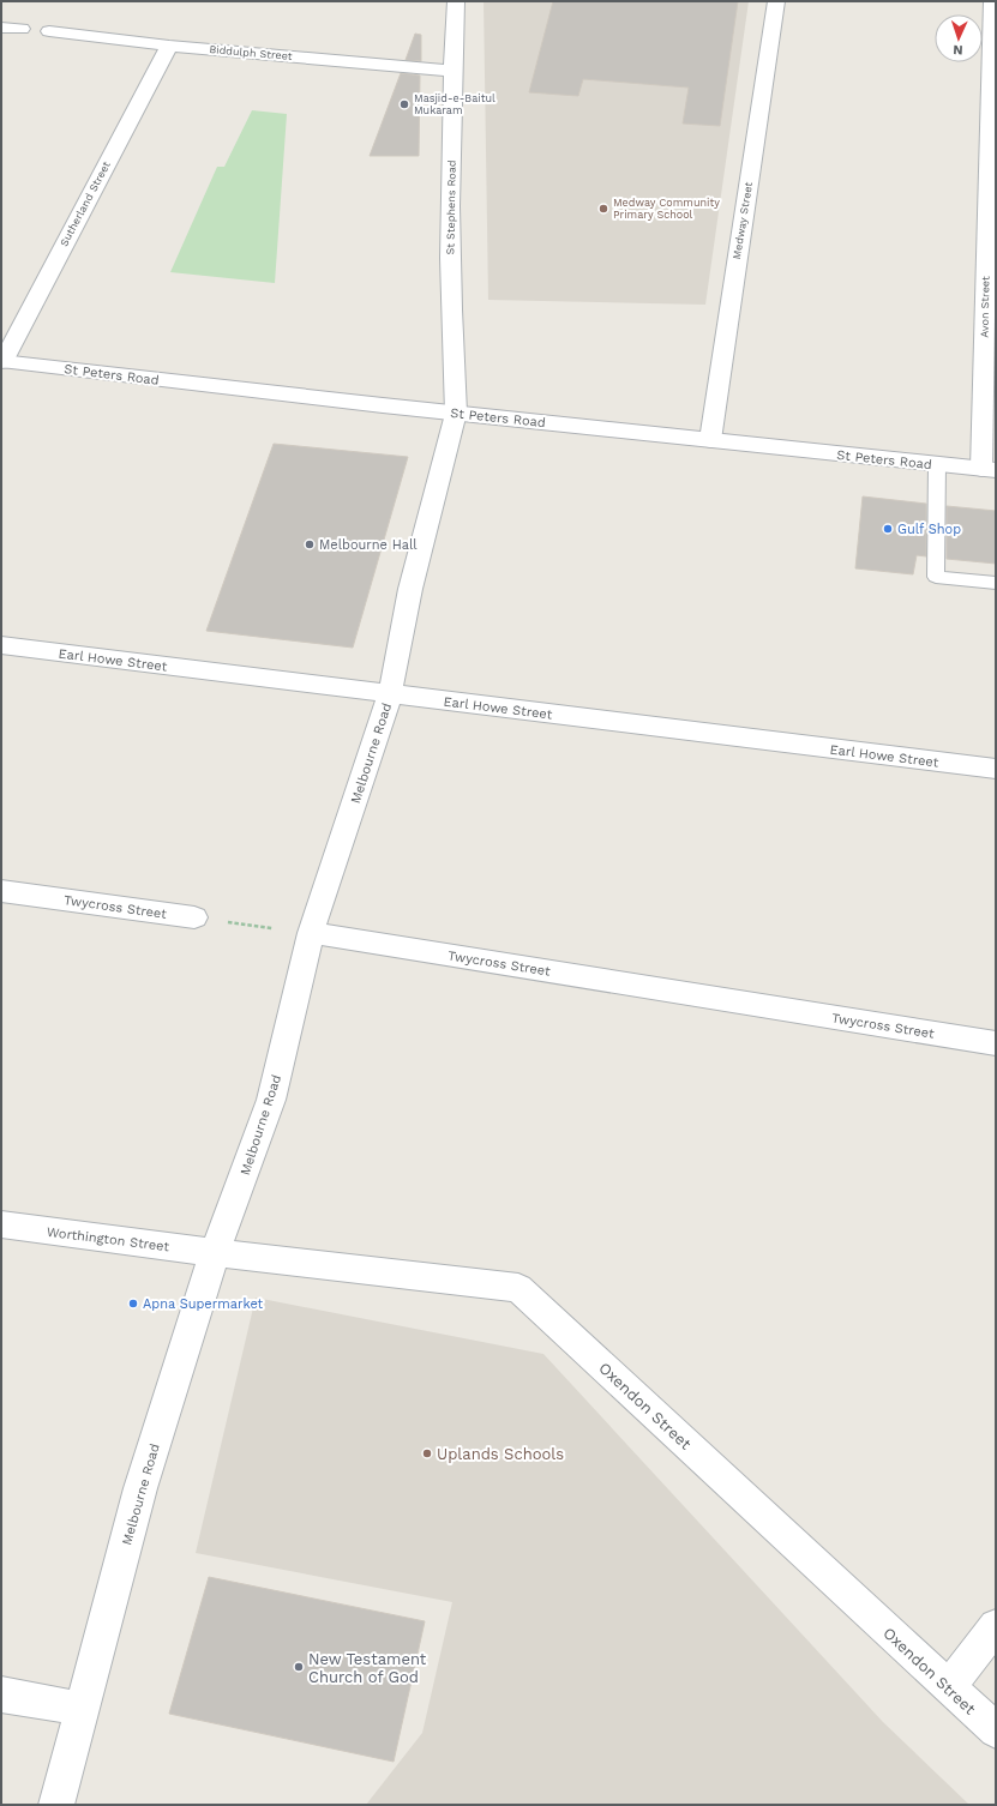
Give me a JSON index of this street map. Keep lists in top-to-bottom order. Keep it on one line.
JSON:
{"streets":{"street":["Biddulph Street","Sutherland Street","St Stephens Road","Medway Street","Avon Street","St Peters Road","Earl Howe Street","Melbourne Road","Twycross Street","Worthington Street","Oxendon Street"]},"crossings":[["Biddulph Street","Sutherland Street"],["Biddulph Street","St Stephens Road"],["Sutherland Street","St Peters Road"],["St Stephens Road","St Peters Road"],["St Stephens Road","Melbourne Road"],["Medway Street","St Peters Road"],["Avon Street","St Peters Road"],["St Peters Road","Melbourne Road"],["Earl Howe Street","Melbourne Road"],["Melbourne Road","Twycross Street"],["Melbourne Road","Worthington Street"],["Melbourne Road","Oxendon Street"],["Worthington Street","Oxendon Street"]],"places":["Masjid-e-Baitul Mukaram","Medway Community Primary School","Gulf Shop","Melbourne Hall","Apna Supermarket","Uplands Schools","New Testament Church of God"],"north":"bottom"}
